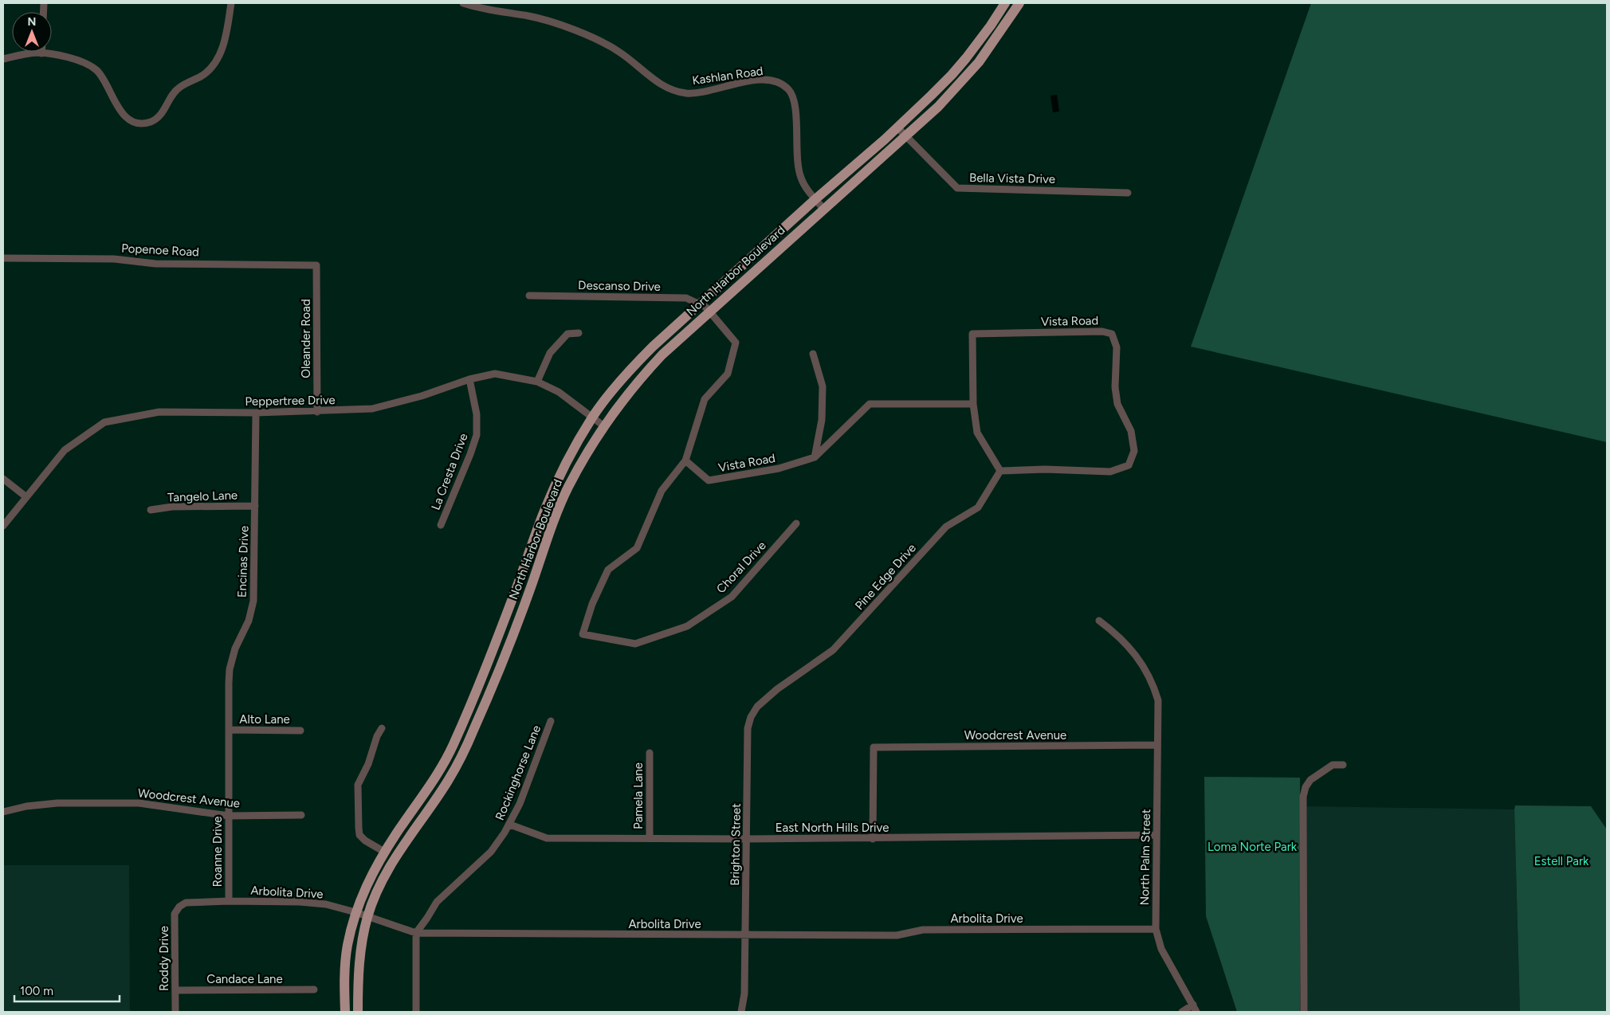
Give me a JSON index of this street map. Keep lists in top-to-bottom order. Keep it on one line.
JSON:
{"streets":{"main road":["North Harbor Boulevard"],"street":["Kashlan Road","Bella Vista Drive","Popenoe Road","Descanso Drive","Vista Road","Oleander Road","Peppertree Drive","La Cresta Drive","Tangelo Lane","Encinas Drive","Choral Drive","Pine Edge Drive","Alto Lane","Woodcrest Avenue","Rockinghorse Lane","Pamela Lane","East North Hills Drive","Brighton Street","Roanne Drive","North Palm Street","Arbolita Drive","Roddy Drive","Candace Lane"]},"crossings":[["Kashlan Road","North Harbor Boulevard"],["Bella Vista Drive","North Harbor Boulevard"],["Popenoe Road","Oleander Road"],["North Harbor Boulevard","Descanso Drive"],["North Harbor Boulevard","Peppertree Drive"],["North Harbor Boulevard","Arbolita Drive"],["Vista Road","Choral Drive"],["Vista Road","Pine Edge Drive"],["Oleander Road","Peppertree Drive"],["Peppertree Drive","La Cresta Drive"],["Peppertree Drive","Encinas Drive"],["Tangelo Lane","Encinas Drive"],["Encinas Drive","Alto Lane"],["Encinas Drive","Roanne Drive"],["Pine Edge Drive","Brighton Street"],["Alto Lane","Roanne Drive"],["Woodcrest Avenue","East North Hills Drive"],["Woodcrest Avenue","Roanne Drive"],["Woodcrest Avenue","North Palm Street"],["Rockinghorse Lane","East North Hills Drive"],["Rockinghorse Lane","Arbolita Drive"],["Pamela Lane","East North Hills Drive"],["East North Hills Drive","Brighton Street"],["East North Hills Drive","North Palm Street"],["Brighton Street","Arbolita Drive"],["Roanne Drive","Arbolita Drive"],["North Palm Street","Arbolita Drive"],["Arbolita Drive","Roddy Drive"],["Roddy Drive","Candace Lane"]],"parks":["Loma Norte Park","Estell Park"],"scale_bar":"100 m","north":"top"}
